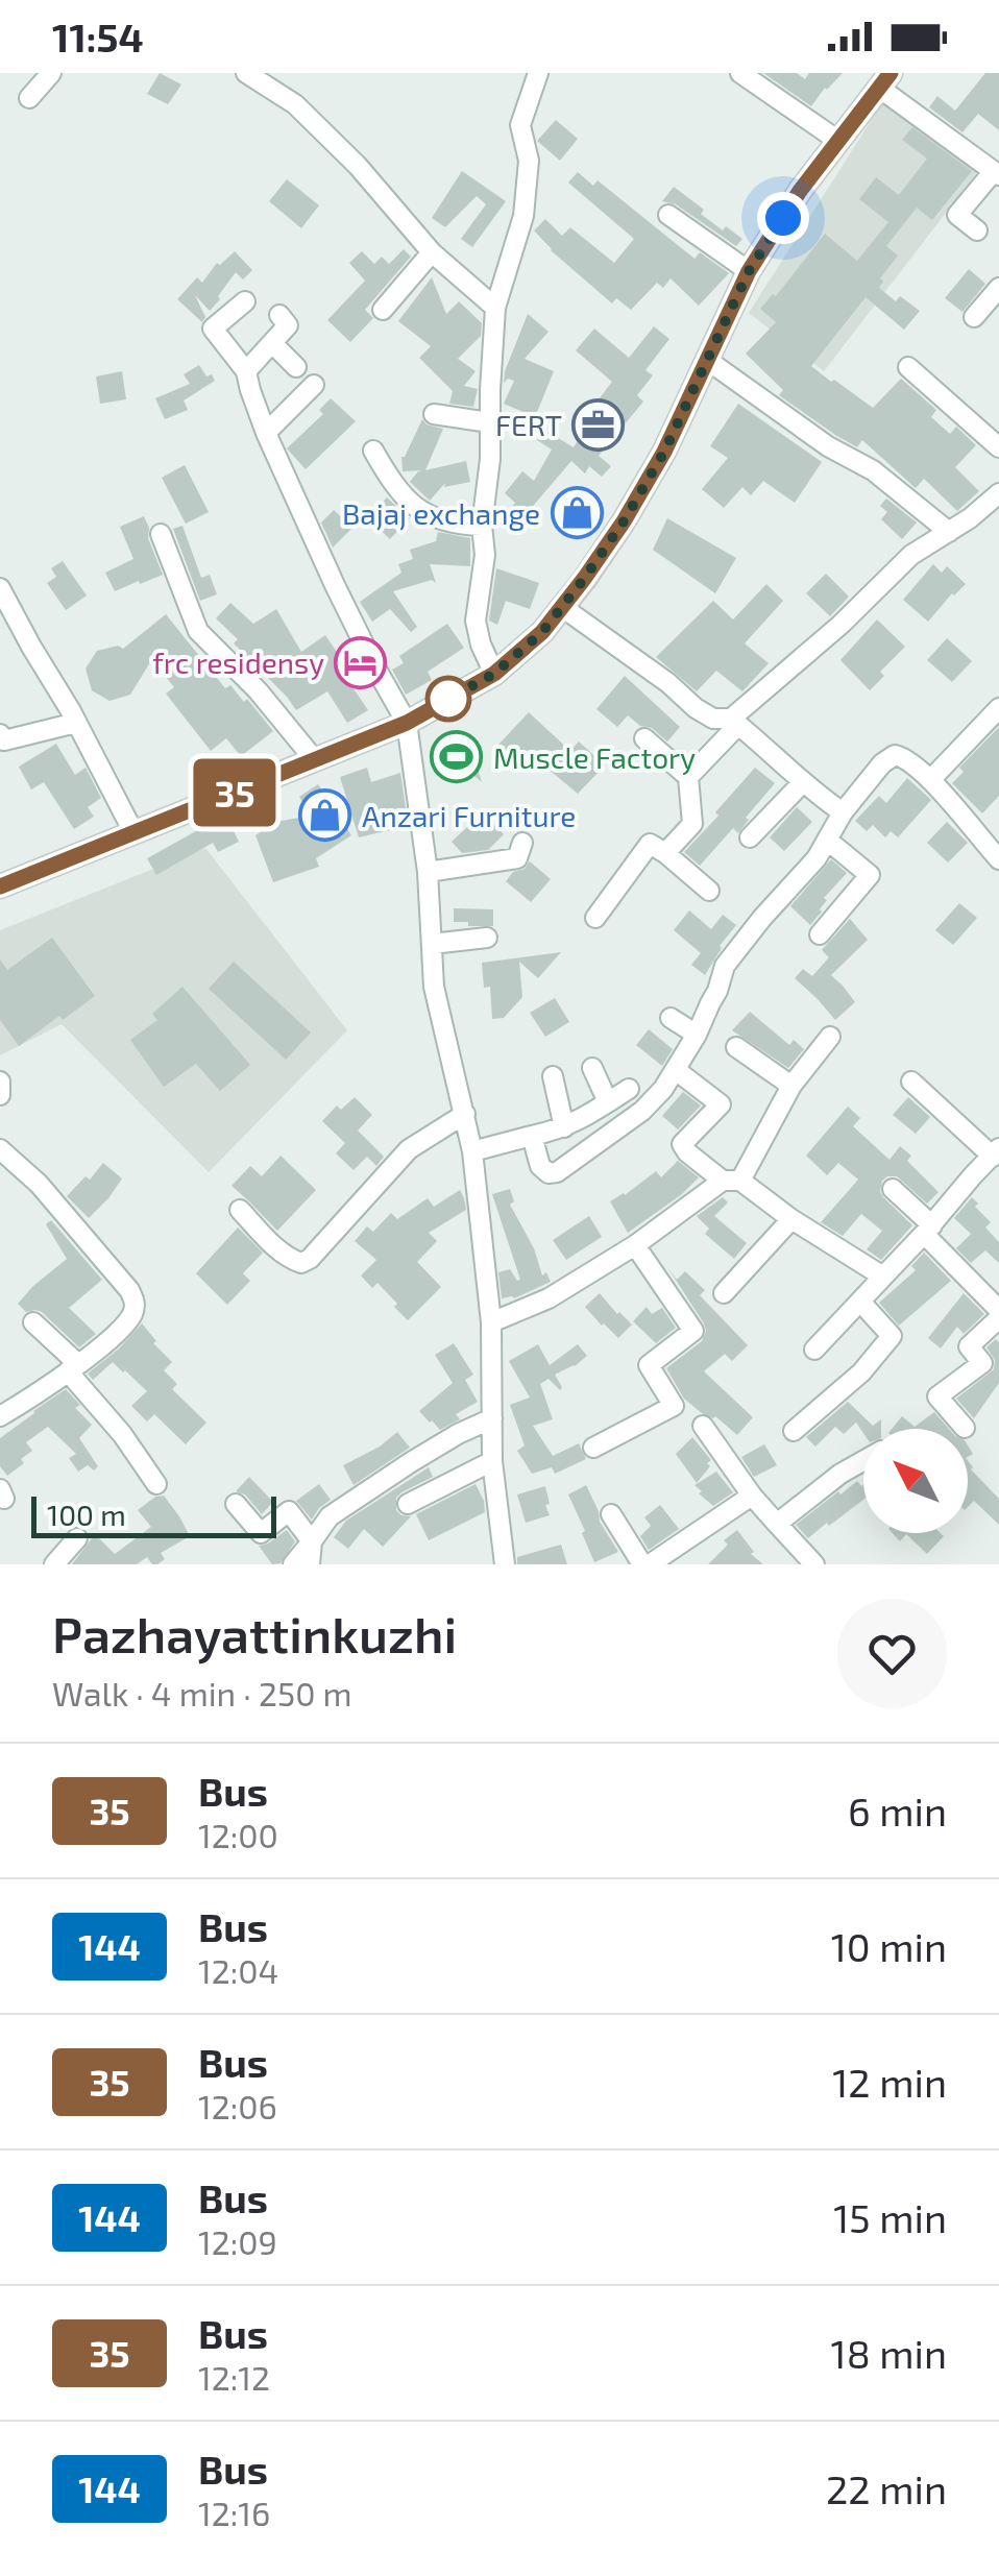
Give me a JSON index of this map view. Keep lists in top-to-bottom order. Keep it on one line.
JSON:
{"places":{"office":["FERT"],"shop":["Bajaj exchange","Anzari Furniture"],"hotel":["frc residensy"],"sports":["Muscle Factory"]},"lines":["bus line 35"],"scale_bar":"100 m","north":"top left","page":{"status":"11:54","on_map":"35","scale":"100 m","heading":["Pazhayattinkuzhi","Walk · 4 min · 250 m"],"list":[{"mark":"35","name":"Bus","note":"12:00","value":"6 min"},{"mark":"144","name":"Bus","note":"12:04","value":"10 min"},{"mark":"35","name":"Bus","note":"12:06","value":"12 min"},{"mark":"144","name":"Bus","note":"12:09","value":"15 min"},{"mark":"35","name":"Bus","note":"12:12","value":"18 min"},{"mark":"144","name":"Bus","note":"12:16","value":"22 min"}]}}
